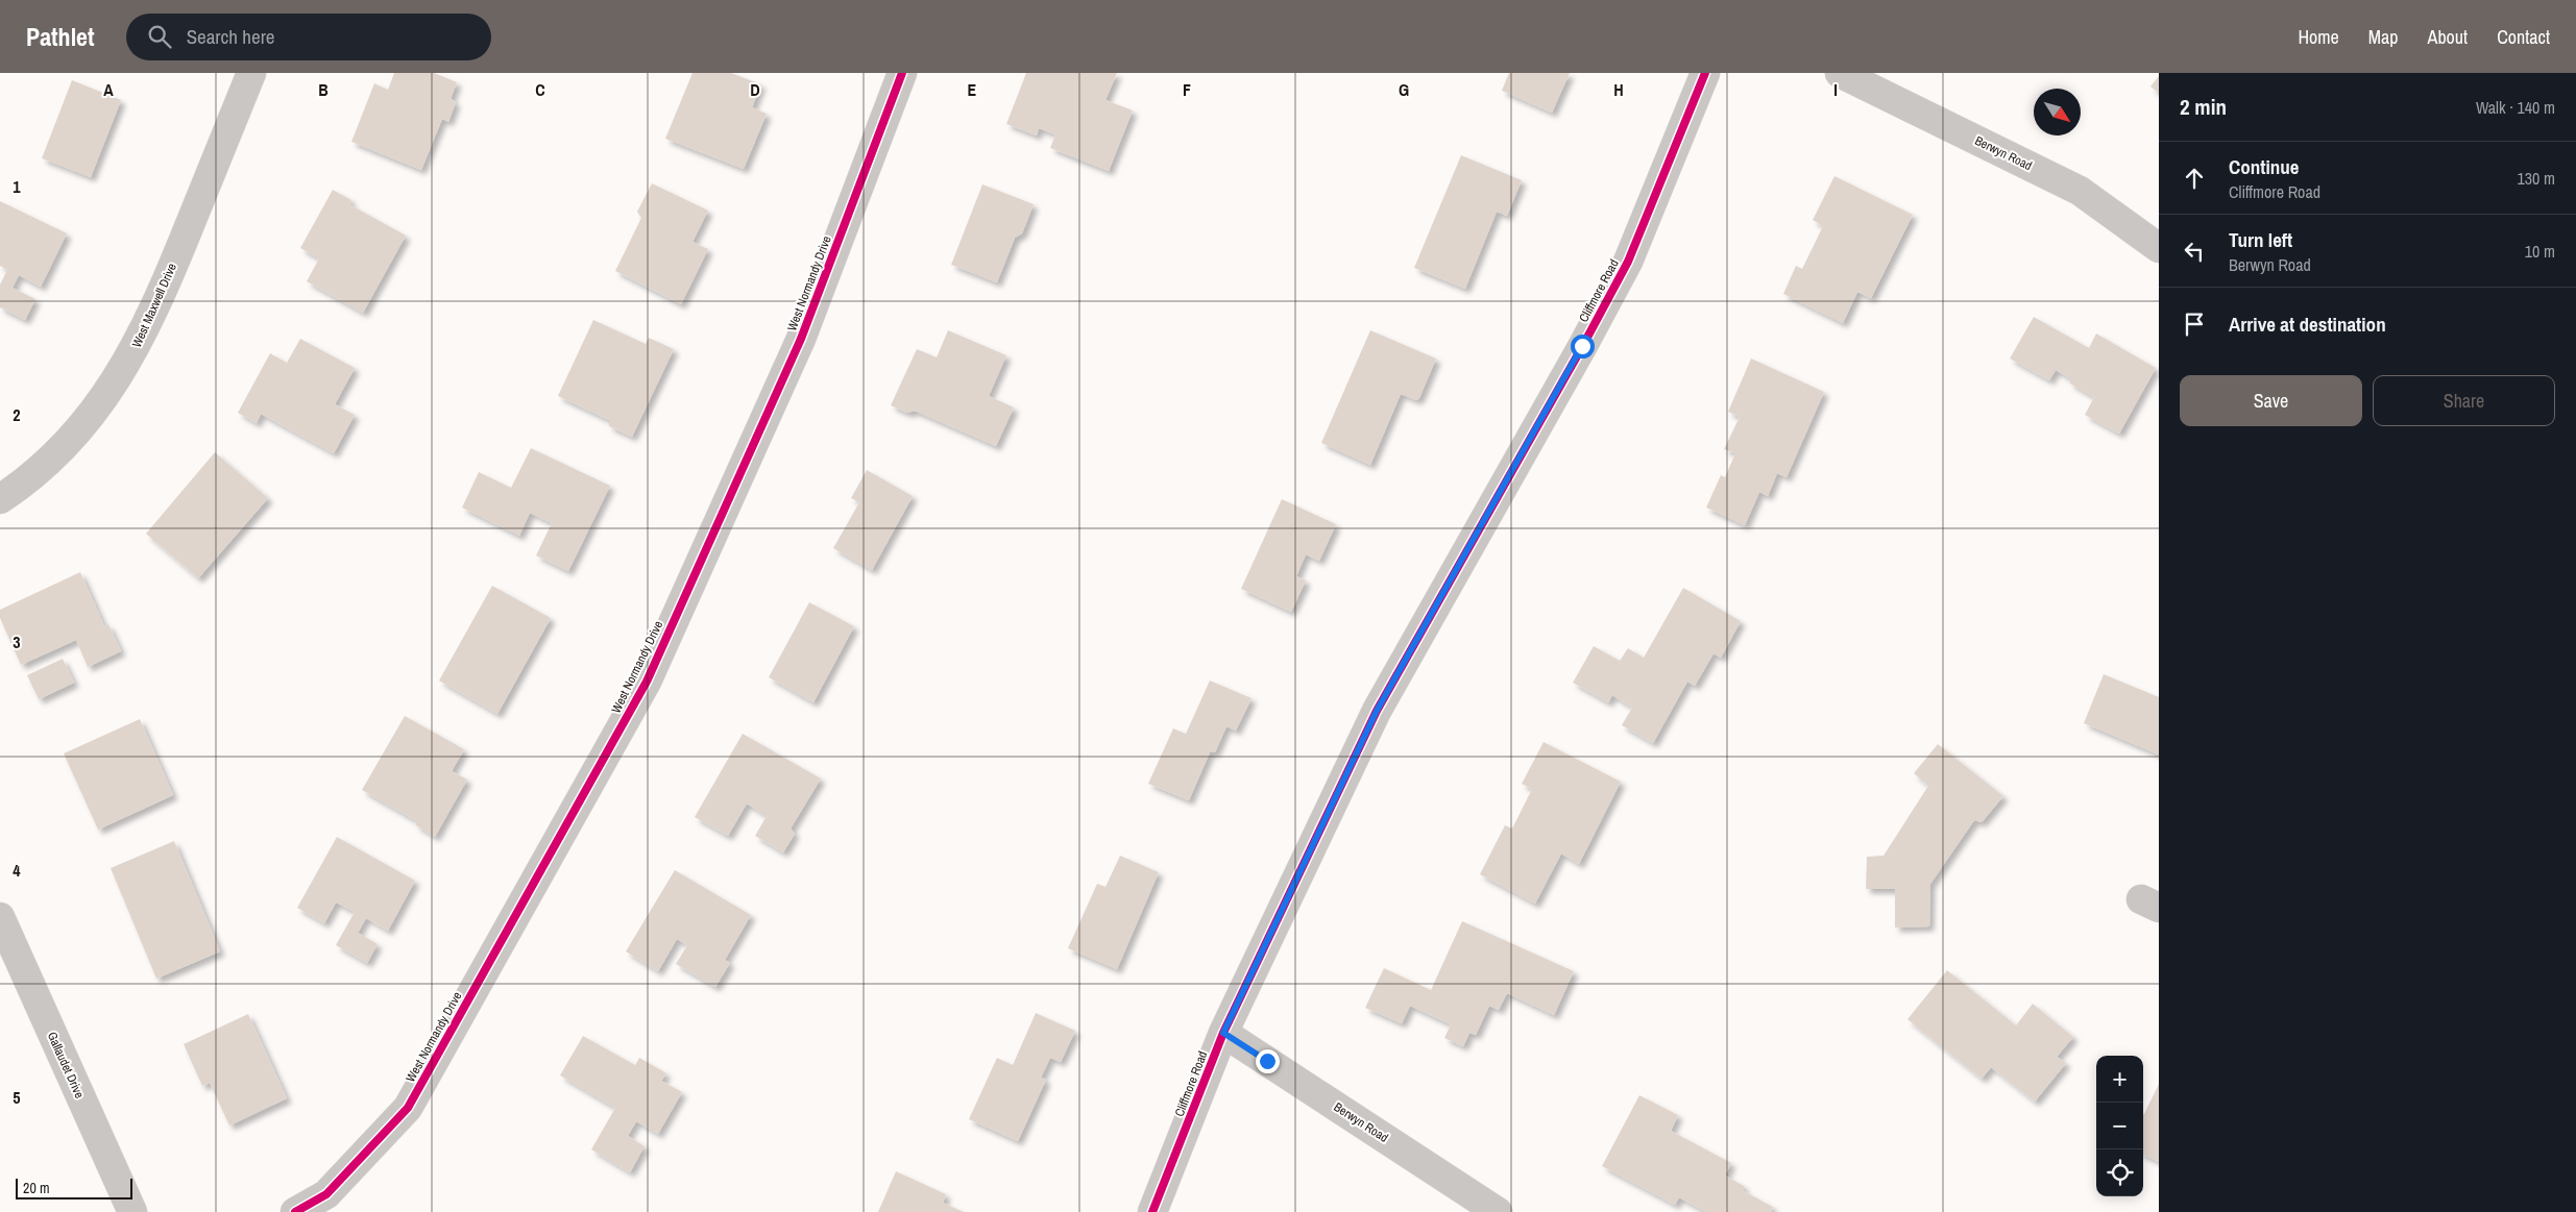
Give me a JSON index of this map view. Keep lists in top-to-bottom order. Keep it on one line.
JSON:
{"streets":{"street":["Berwyn Road","West Normandy Drive","Cliffmore Road","West Maxwell Drive","Gallaudet Drive"]},"crossings":[["Berwyn Road","Cliffmore Road"]],"scale_bar":"20 m","north":"bottom right","page":{"header":"Pathlet","search":"Search here","nav":["Home","Map","About","Contact"],"heading":["2 min","Walk · 140 m"],"list":[["Continue","Cliffmore Road","130 m"],["Turn left","Berwyn Road","10 m"],"Arrive at destination"],"buttons":["Save","Share"],"map_buttons":["+","−"],"scale":"20 m"},"grid":{"columns":["A","B","C","D","E","F","G","H","I"],"rows":["1","2","3","4","5"]}}
